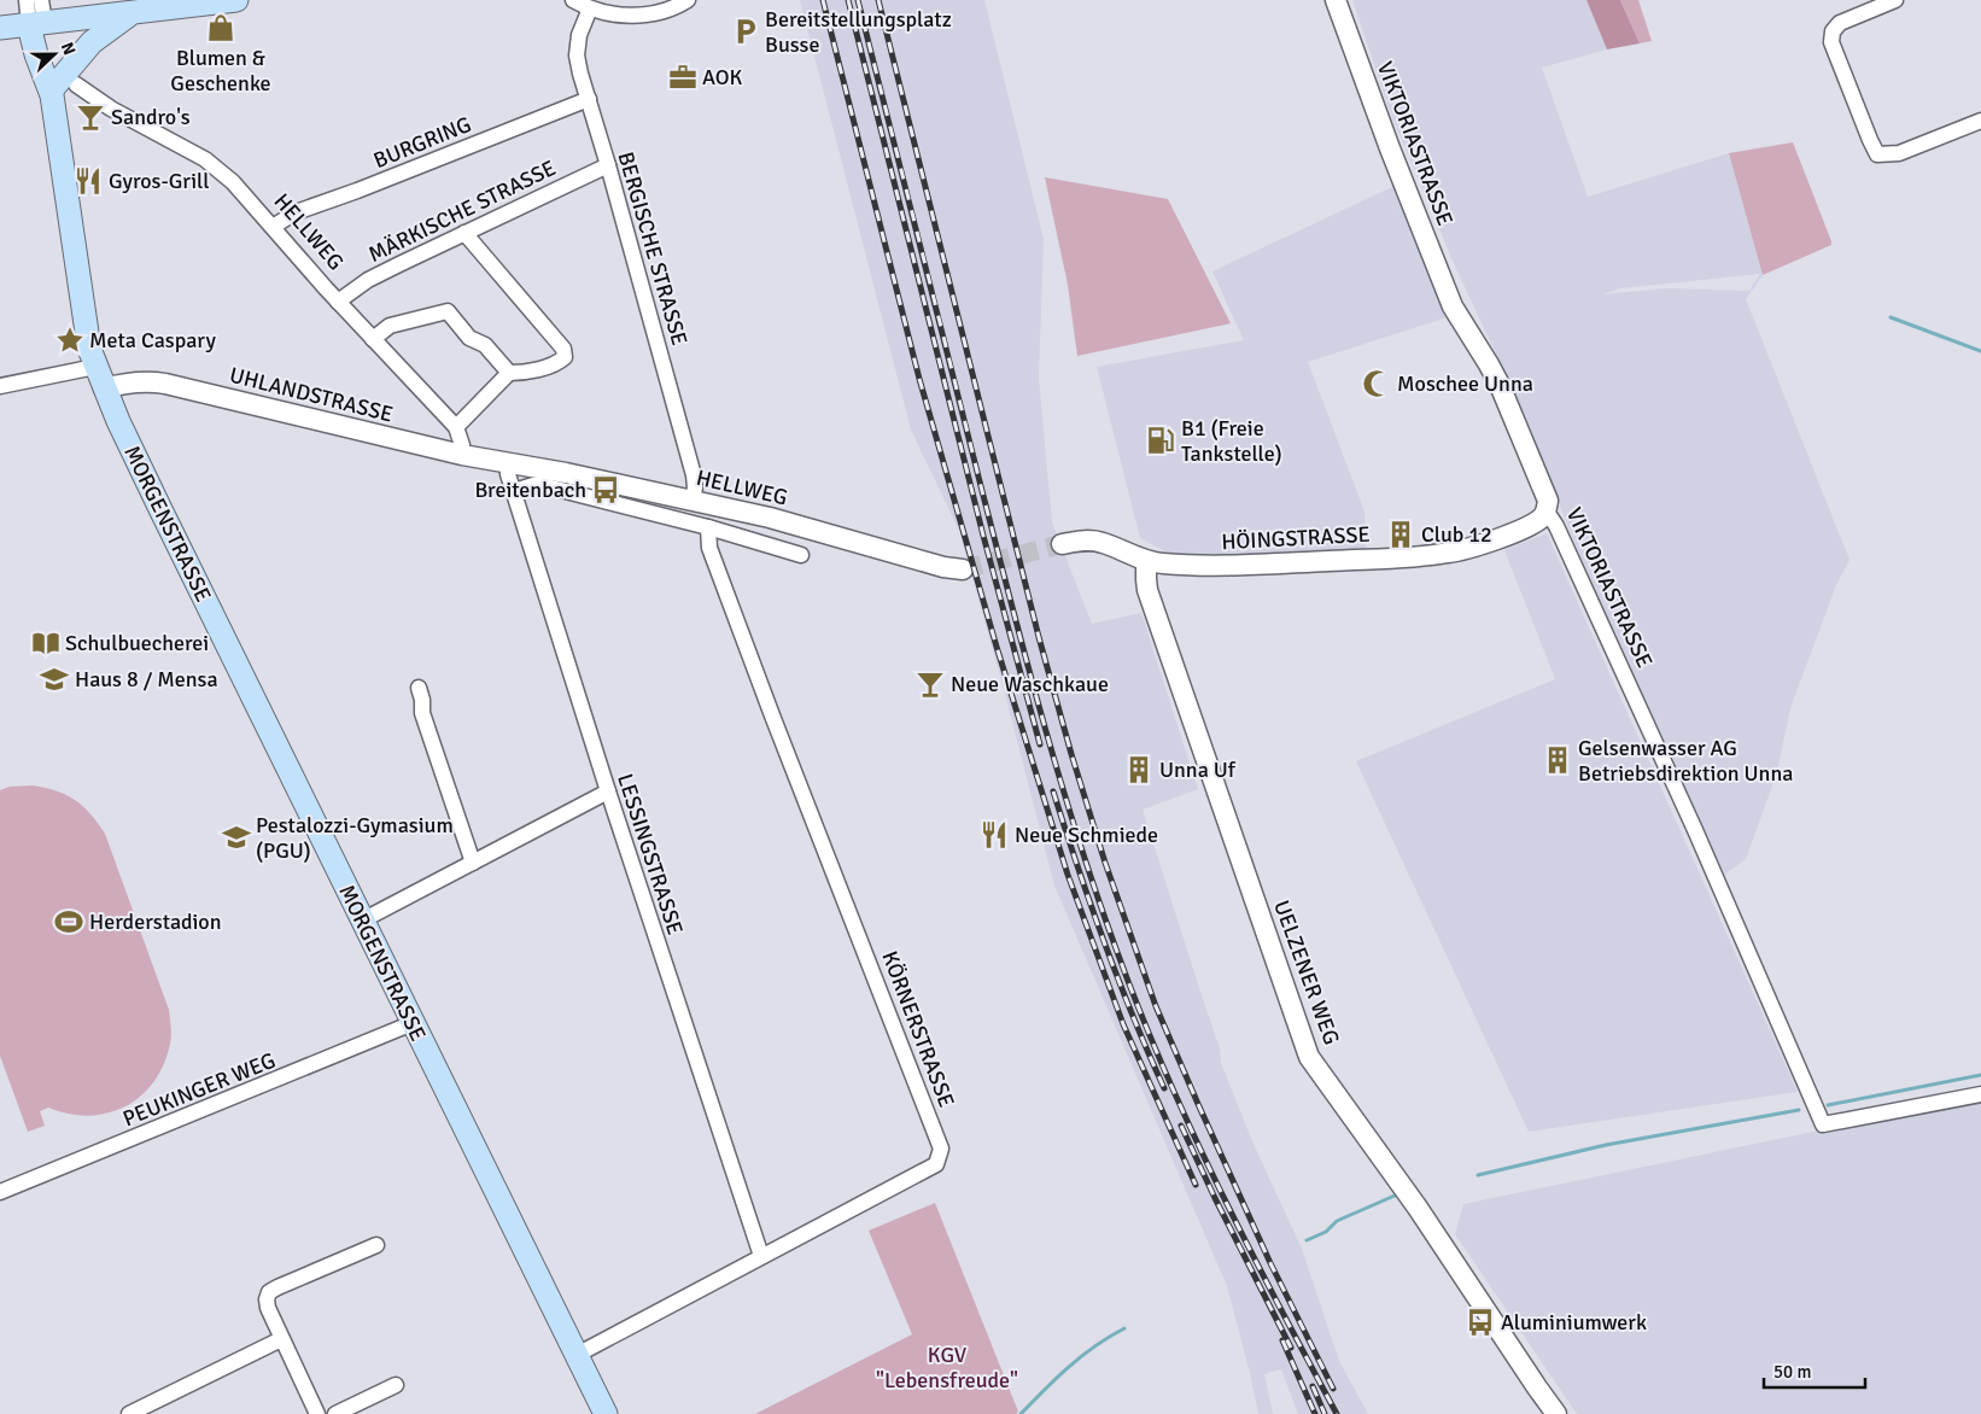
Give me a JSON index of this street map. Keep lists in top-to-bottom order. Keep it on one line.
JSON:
{"streets":{"main road":["MORGENSTRASSE"],"street":["BURGRING","VIKTORIASTRASSE","MÄRKISCHE STRASSE","HELLWEG","BERGISCHE STRASSE","UHLANDSTRASSE","HÖINGSTRASSE","LESSINGSTRASSE","UELZENER WEG","KÖRNERSTRASSE","PEUKINGER WEG"]},"crossings":[["BURGRING","HELLWEG"],["BURGRING","BERGISCHE STRASSE"],["VIKTORIASTRASSE","HÖINGSTRASSE"],["MÄRKISCHE STRASSE","HELLWEG"],["MÄRKISCHE STRASSE","BERGISCHE STRASSE"],["HELLWEG","BERGISCHE STRASSE"],["HELLWEG","UHLANDSTRASSE"],["HELLWEG","LESSINGSTRASSE"],["UHLANDSTRASSE","MORGENSTRASSE"],["UHLANDSTRASSE","LESSINGSTRASSE"],["MORGENSTRASSE","KÖRNERSTRASSE"],["MORGENSTRASSE","PEUKINGER WEG"],["HÖINGSTRASSE","UELZENER WEG"],["LESSINGSTRASSE","KÖRNERSTRASSE"]],"parks":["KGV \"Lebensfreude\""],"places":{"shop":["Blumen & Geschenke"],"parking":["Bereitstellungsplatz Busse"],"office":["AOK"],"bar":["Sandro's","Neue Waschkaue"],"restaurant":["Gyros-Grill","Neue Schmiede"],"place":["Meta Caspary"],"mosque":["Moschee Unna"],"fuel station":["B1 (Freie Tankstelle)"],"bus stop":["Breitenbach","Aluminiumwerk"],"building":["Club 12","Gelsenwasser AG Betriebsdirektion Unna","Unna Uf"],"library":["Schulbuecherei"],"school or university":["Haus 8 / Mensa","Pestalozzi-Gymasium (PGU)"],"sports":["Herderstadion"]},"scale_bar":"50 m","north":"right"}
